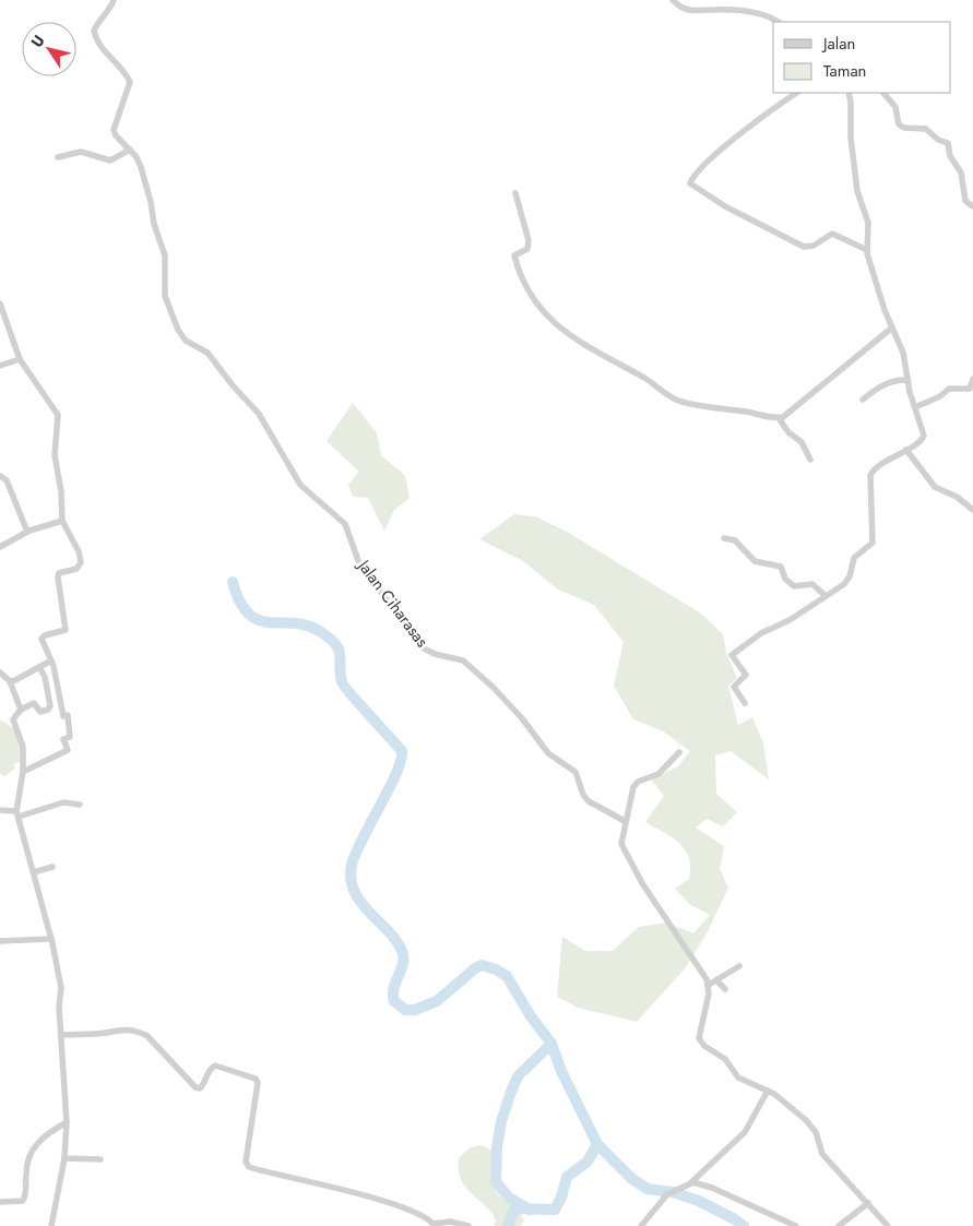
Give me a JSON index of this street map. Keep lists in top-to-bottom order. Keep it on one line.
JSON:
{"streets":{"street":["Jalan Ciharasas"]},"legend":["Jalan","Taman"],"north":"top left"}
